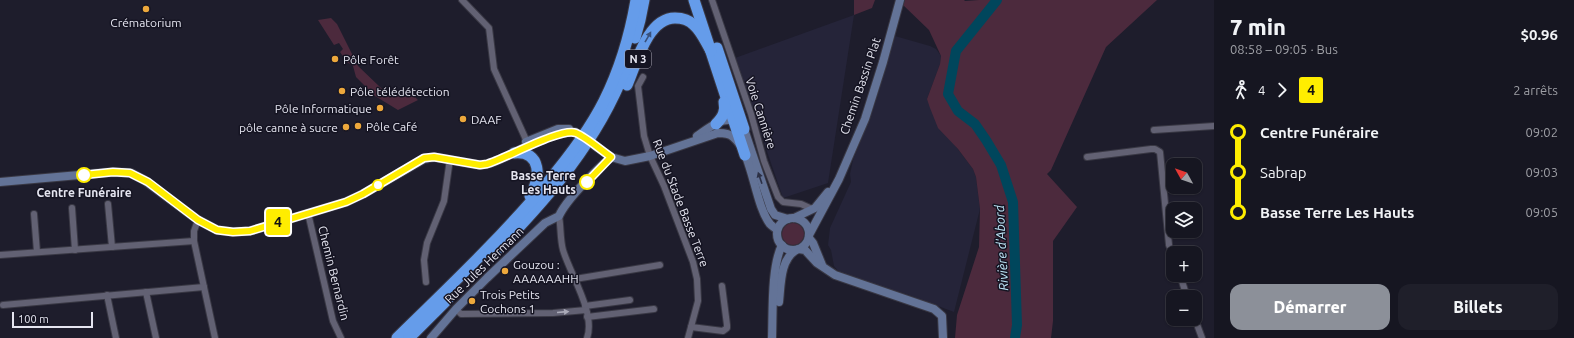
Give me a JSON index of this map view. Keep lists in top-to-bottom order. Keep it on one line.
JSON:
{"streets":{"highway":["N 3"],"main road":["Chemin Bassin Plat","Rue Jules Hermann"],"street":["Voie Cannière","Rue du Stade Basse Terre","Chemin Bernardin"]},"crossings":[["Chemin Bassin Plat","Voie Cannière"]],"water":["Rivière d'Abord"],"places":["Crématorium","Pôle Forêt","Pôle télédétection","Pôle Informatique","DAAF","Pôle Café","pôle canne à sucre","Centre Funéraire","Basse Terre Les Hauts","Gouzou : AAAAAAHH","Trois Petits Cochons 1"],"lines":["bus line 4"],"scale_bar":"100 m","north":"top left","page":{"on_map":"4","heading":["7 min","08:58 – 09:05 · Bus","$0.96"],"legs":["4","4","2 arrêts"],"list":[{"name":"Centre Funéraire","value":"09:02"},{"name":"Sabrap","value":"09:03"},{"name":"Basse Terre Les Hauts","value":"09:05"}],"map_buttons":["+","−"],"buttons":["Démarrer","Billets"],"scale":"100 m"}}
